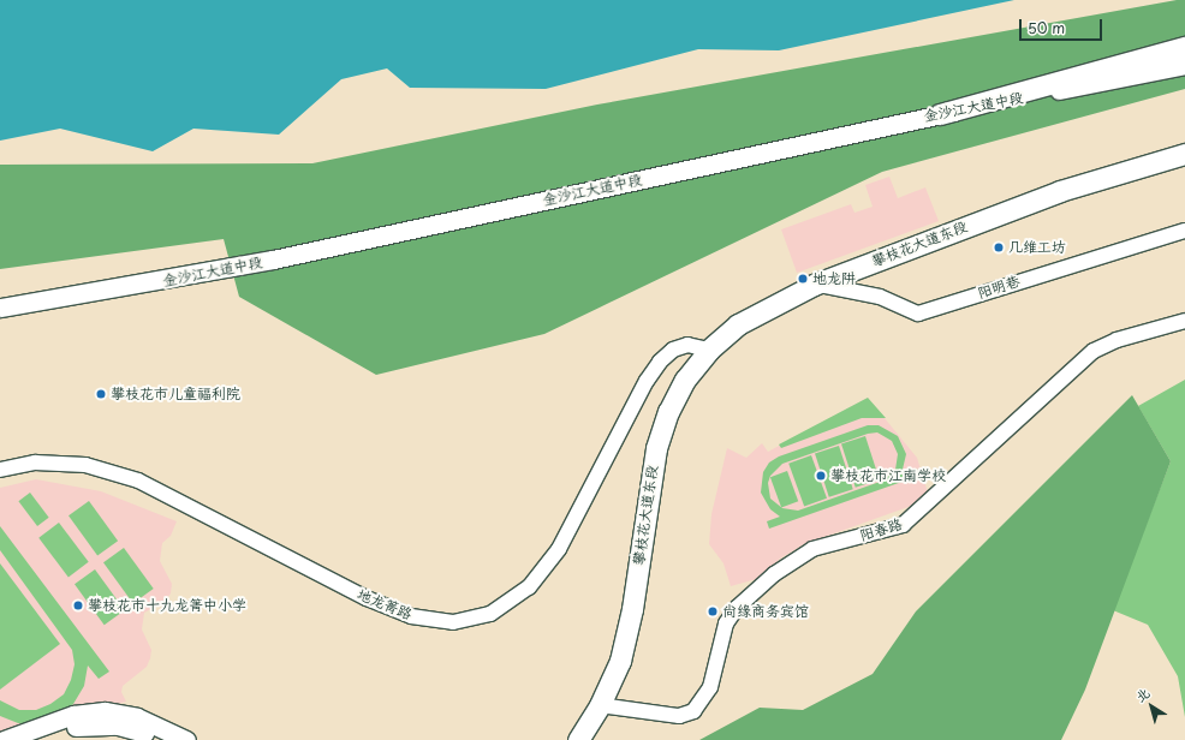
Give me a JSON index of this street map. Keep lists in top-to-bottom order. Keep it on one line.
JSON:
{"streets":{"highway":["攀枝花大道东段"],"main road":["金沙江大道中段"],"street":["阳明巷","阳春路","地龙箐路"]},"crossings":[["攀枝花大道东段","阳明巷"],["攀枝花大道东段","阳春路"],["攀枝花大道东段","地龙箐路"]],"places":["几维工坊","地龙阱","攀枝花市儿童福利院","攀枝花市江南学校","攀枝花市十九龙箐中小学","尚缘商务宾馆"],"scale_bar":"50 m","north":"top left"}
